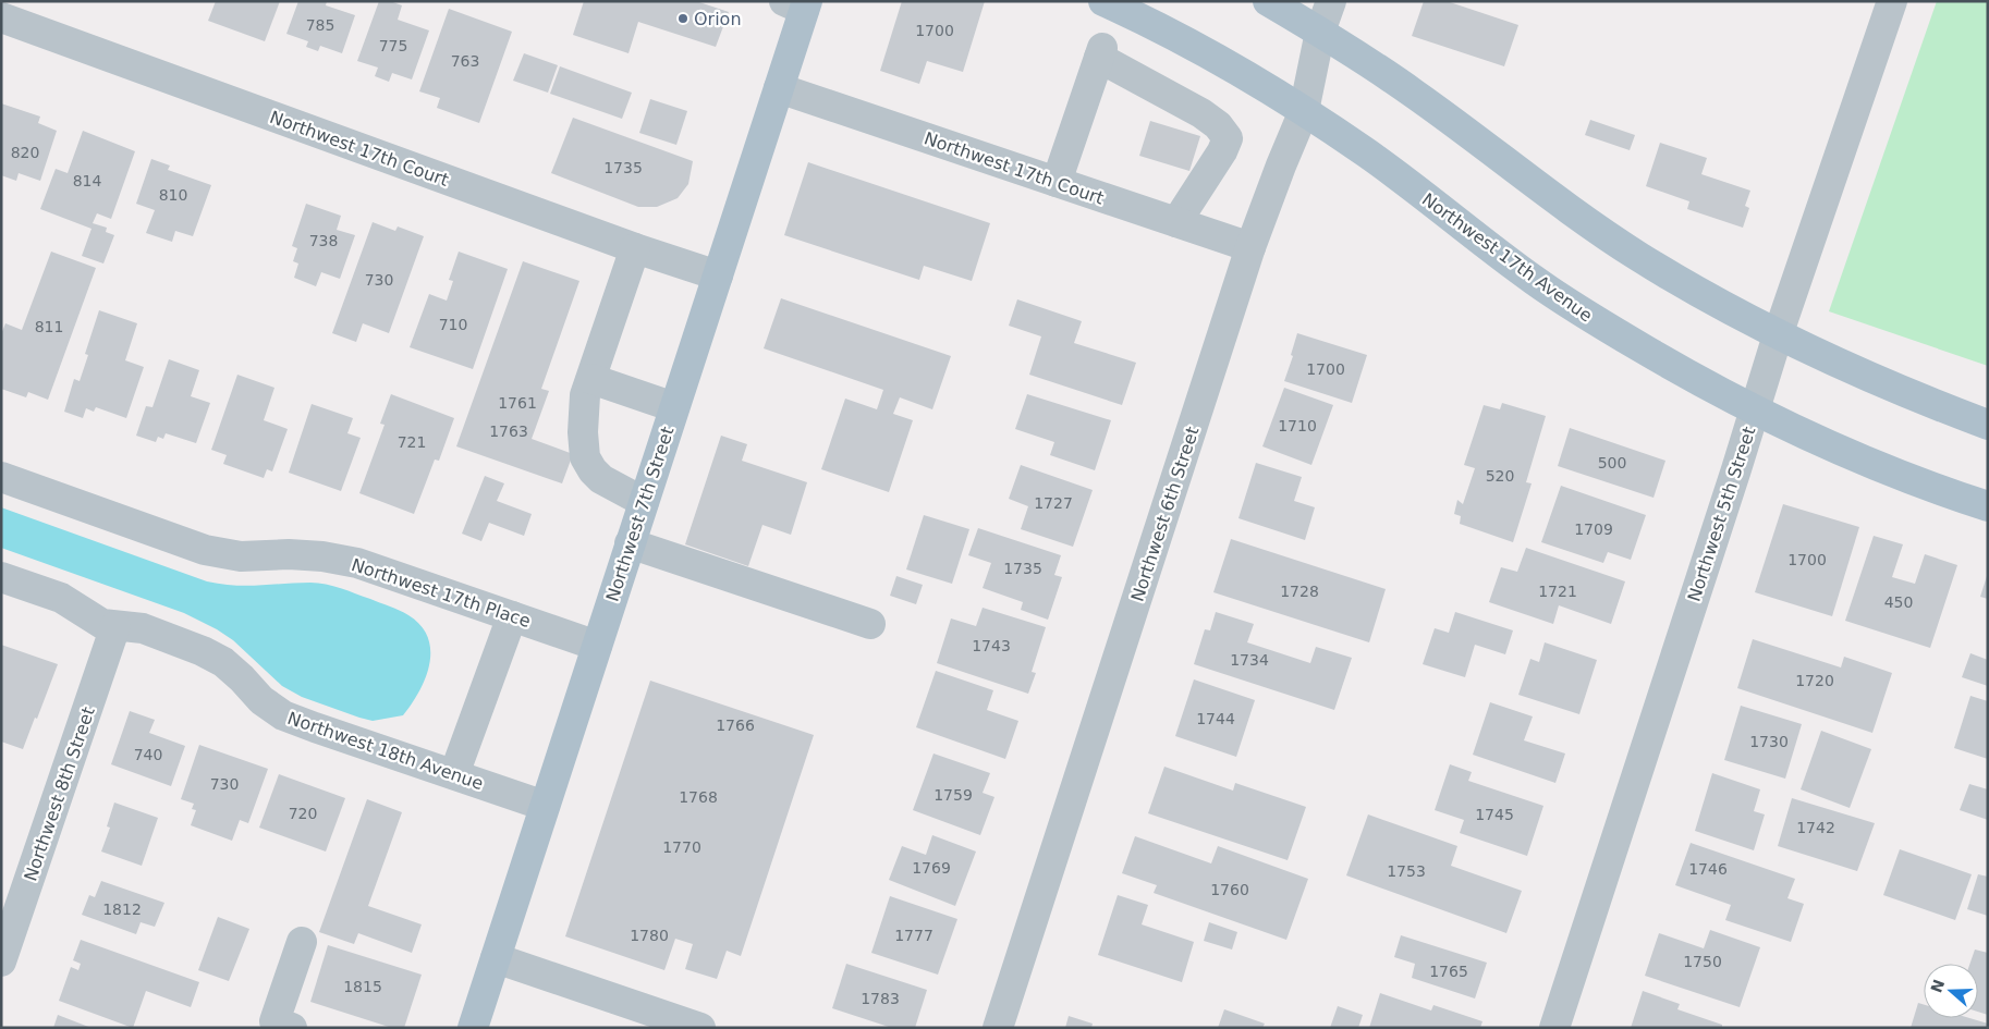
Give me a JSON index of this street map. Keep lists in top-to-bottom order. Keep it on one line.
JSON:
{"streets":{"main road":["Northwest 17th Avenue","Northwest 7th Street"],"street":["Northwest 17th Court","Northwest 6th Street","Northwest 5th Street","Northwest 17th Place","Northwest 18th Avenue","Northwest 8th Street"]},"crossings":[["Northwest 17th Court","Northwest 7th Street"],["Northwest 17th Court","Northwest 6th Street"],["Northwest 17th Avenue","Northwest 6th Street"],["Northwest 17th Avenue","Northwest 5th Street"],["Northwest 7th Street","Northwest 17th Place"],["Northwest 7th Street","Northwest 18th Avenue"],["Northwest 18th Avenue","Northwest 8th Street"]],"places":["Orion"],"house_numbers":["785","1700","775","763","820","1735","814","810","738","730","710","811","1700","1761","1710","1763","721","500","520","1727","1709","1700","1735","1728","1721","450","1743","1734","1720","1744","1766","1730","740","730","1759","1768","720","1745","1742","1770","1769","1746","1753","1760","1812","1780","1777","1750","1765","1815","1783"],"north":"left"}
